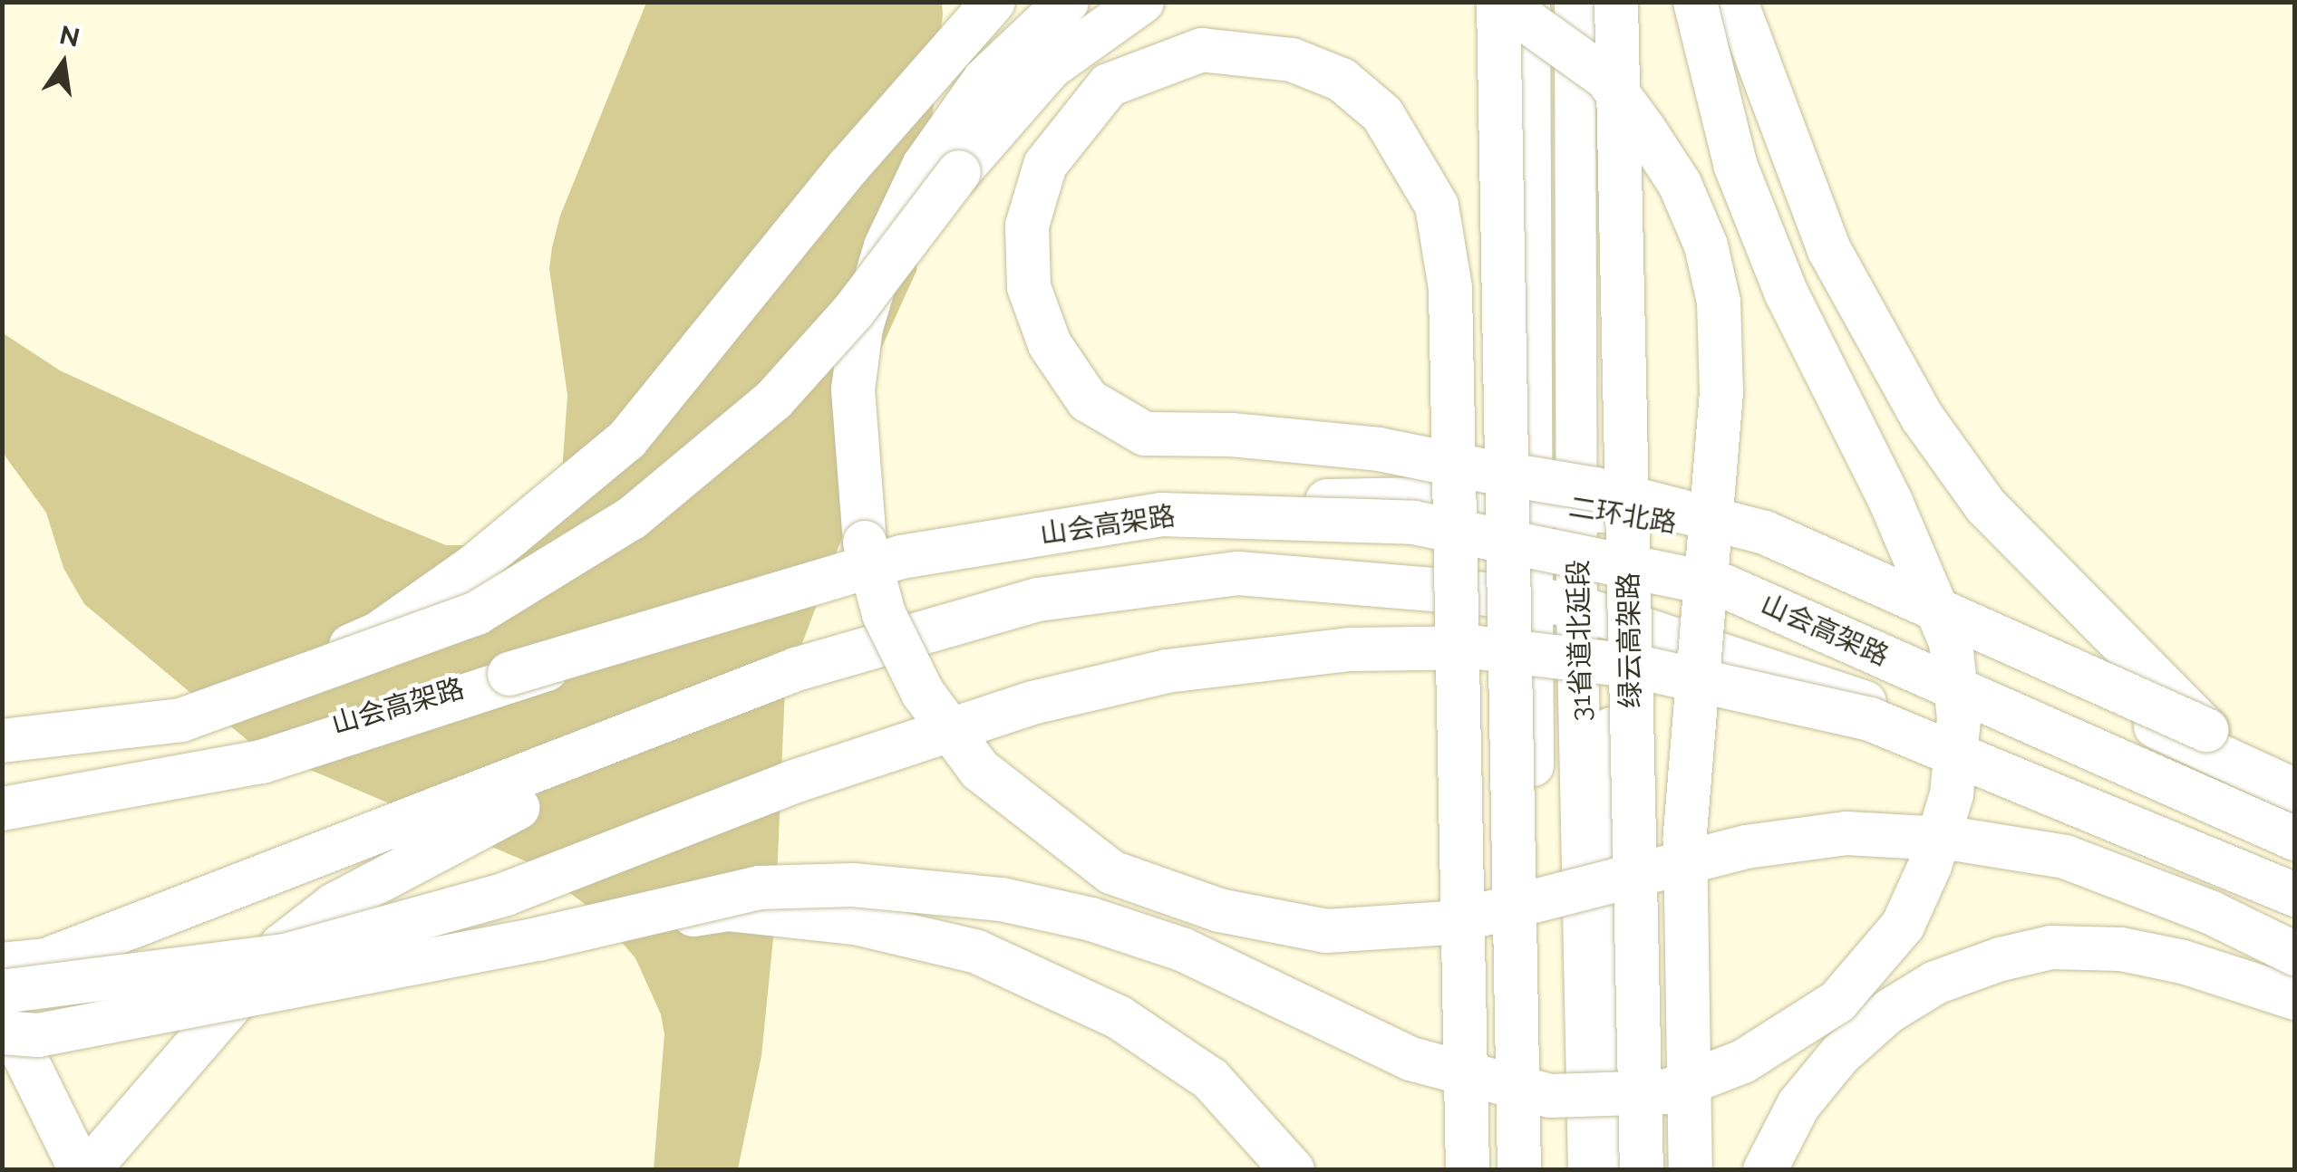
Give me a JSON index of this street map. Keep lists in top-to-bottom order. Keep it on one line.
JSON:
{"streets":{"highway":["二环北路","山会高架路","绿云高架路"],"main road":["31省道北延段"]},"crossings":[["二环北路","31省道北延段"]],"north":"top"}
